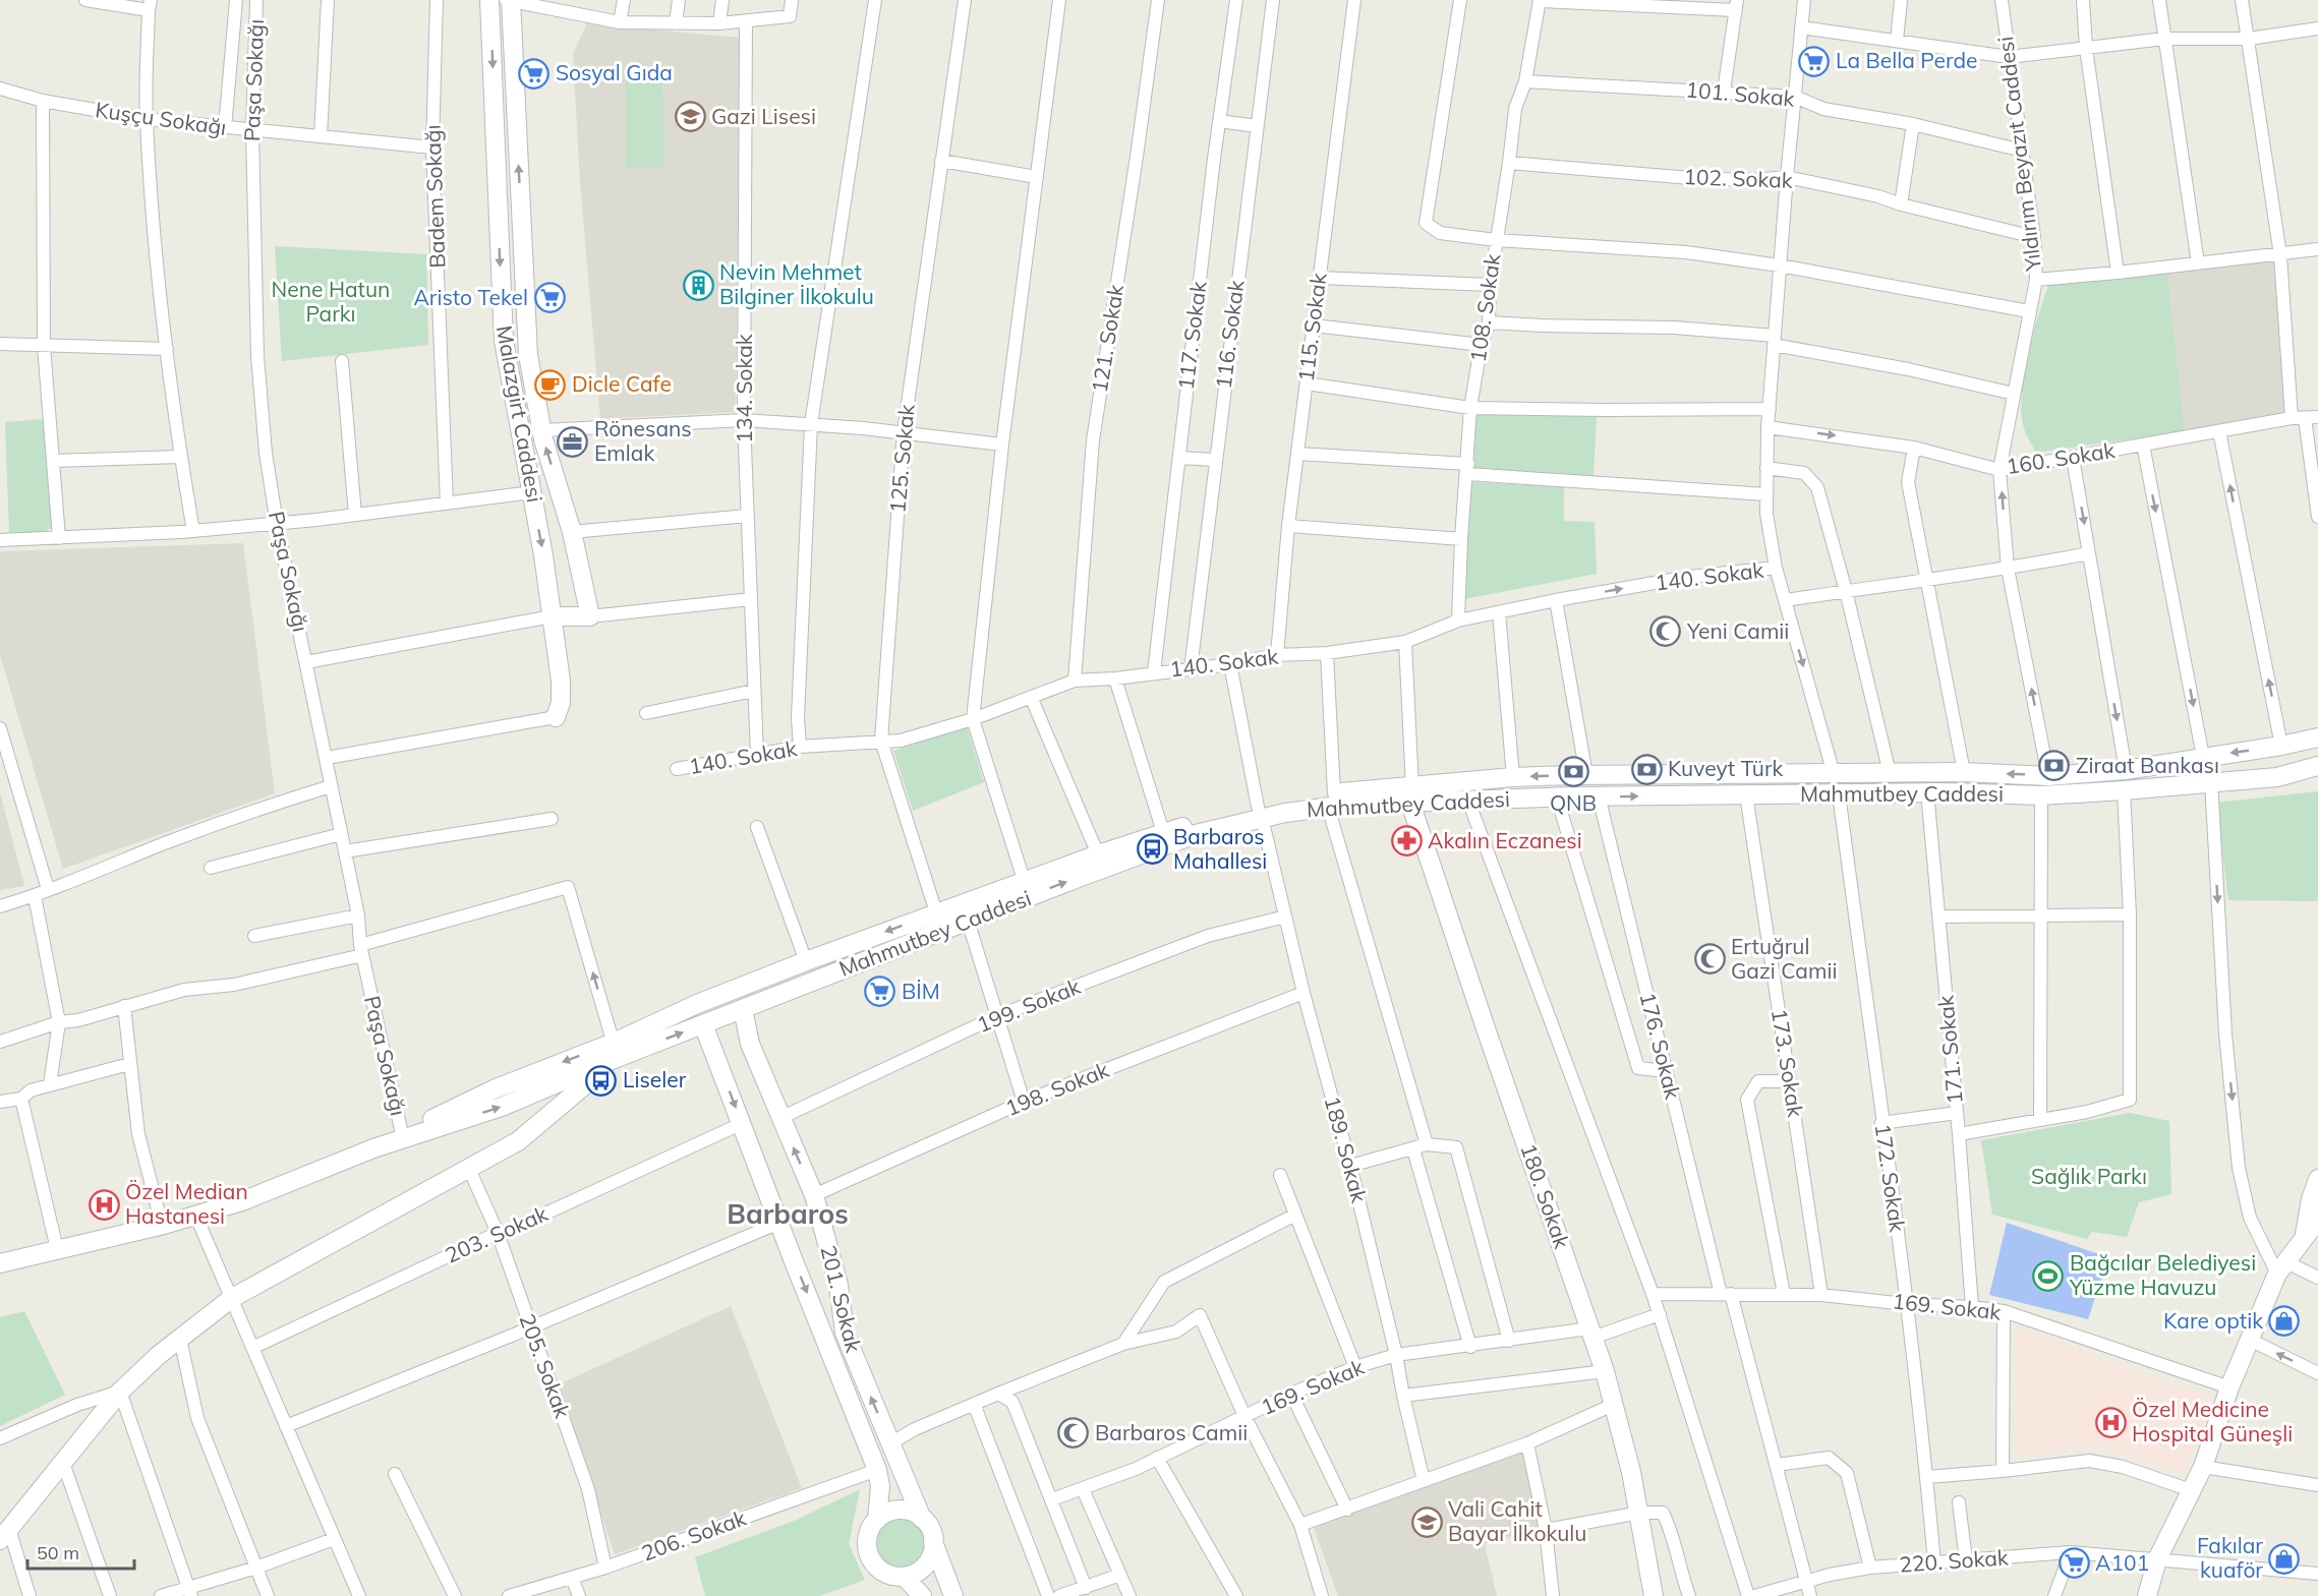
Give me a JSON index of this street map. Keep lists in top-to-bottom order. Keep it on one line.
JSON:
{"streets":{"main road":["Malazgirt Caddesi","Mahmutbey Caddesi","180. Sokak","201. Sokak"],"street":["Paşa Sokağı","101. Sokak","Kuşçu Sokağı","Yıldırım Beyazıt Caddesi","102. Sokak","Badem Sokağı","108. Sokak","115. Sokak","116. Sokak","117. Sokak","121. Sokak","134. Sokak","125. Sokak","160. Sokak","140. Sokak","199. Sokak","176. Sokak","171. Sokak","173. Sokak","198. Sokak","189. Sokak","172. Sokak","203. Sokak","169. Sokak","205. Sokak","206. Sokak","220. Sokak"]},"crossings":[["Paşa Sokağı","Kuşçu Sokağı"],["Paşa Sokağı","Mahmutbey Caddesi"],["101. Sokak","Yıldırım Beyazıt Caddesi"],["101. Sokak","108. Sokak"],["Kuşçu Sokağı","Badem Sokağı"],["Yıldırım Beyazıt Caddesi","102. Sokak"],["Yıldırım Beyazıt Caddesi","160. Sokak"],["Yıldırım Beyazıt Caddesi","Mahmutbey Caddesi"],["102. Sokak","108. Sokak"],["108. Sokak","140. Sokak"],["115. Sokak","140. Sokak"],["116. Sokak","140. Sokak"],["117. Sokak","140. Sokak"],["121. Sokak","140. Sokak"],["134. Sokak","140. Sokak"],["125. Sokak","140. Sokak"],["125. Sokak","Mahmutbey Caddesi"],["140. Sokak","189. Sokak"],["Mahmutbey Caddesi","176. Sokak"],["Mahmutbey Caddesi","171. Sokak"],["Mahmutbey Caddesi","173. Sokak"],["Mahmutbey Caddesi","189. Sokak"],["Mahmutbey Caddesi","172. Sokak"],["Mahmutbey Caddesi","180. Sokak"],["Mahmutbey Caddesi","201. Sokak"],["199. Sokak","189. Sokak"],["199. Sokak","201. Sokak"],["176. Sokak","169. Sokak"],["176. Sokak","220. Sokak"],["171. Sokak","169. Sokak"],["173. Sokak","169. Sokak"],["198. Sokak","189. Sokak"],["198. Sokak","201. Sokak"],["189. Sokak","169. Sokak"],["172. Sokak","169. Sokak"],["172. Sokak","220. Sokak"],["180. Sokak","169. Sokak"],["203. Sokak","201. Sokak"],["203. Sokak","205. Sokak"],["201. Sokak","206. Sokak"],["205. Sokak","206. Sokak"]],"districts":["Barbaros"],"parks":["Nene Hatun Parkı","Sağlık Parkı"],"places":{"supermarket":["La Bella Perde","Sosyal Gıda","Aristo Tekel","BİM","A101"],"school or university":["Gazi Lisesi","Vali Cahit Bayar İlkokulu"],"building":["Nevin Mehmet Bilginer İlkokulu"],"cafe":["Dicle Cafe"],"office":["Rönesans Emlak"],"mosque":["Yeni Camii","Ertuğrul Gazi Camii","Barbaros Camii"],"bank":["Ziraat Bankası","Kuveyt Türk","QNB"],"pharmacy":["Akalın Eczanesi"],"bus stop":["Barbaros Mahallesi","Liseler"],"hospital":["Özel Median Hastanesi","Özel Medicine Hospital Güneşli"],"sports":["Bağcılar Belediyesi Yüzme Havuzu"],"shop":["Kare optik","Fakılar kuaför"]},"scale_bar":"50 m"}
